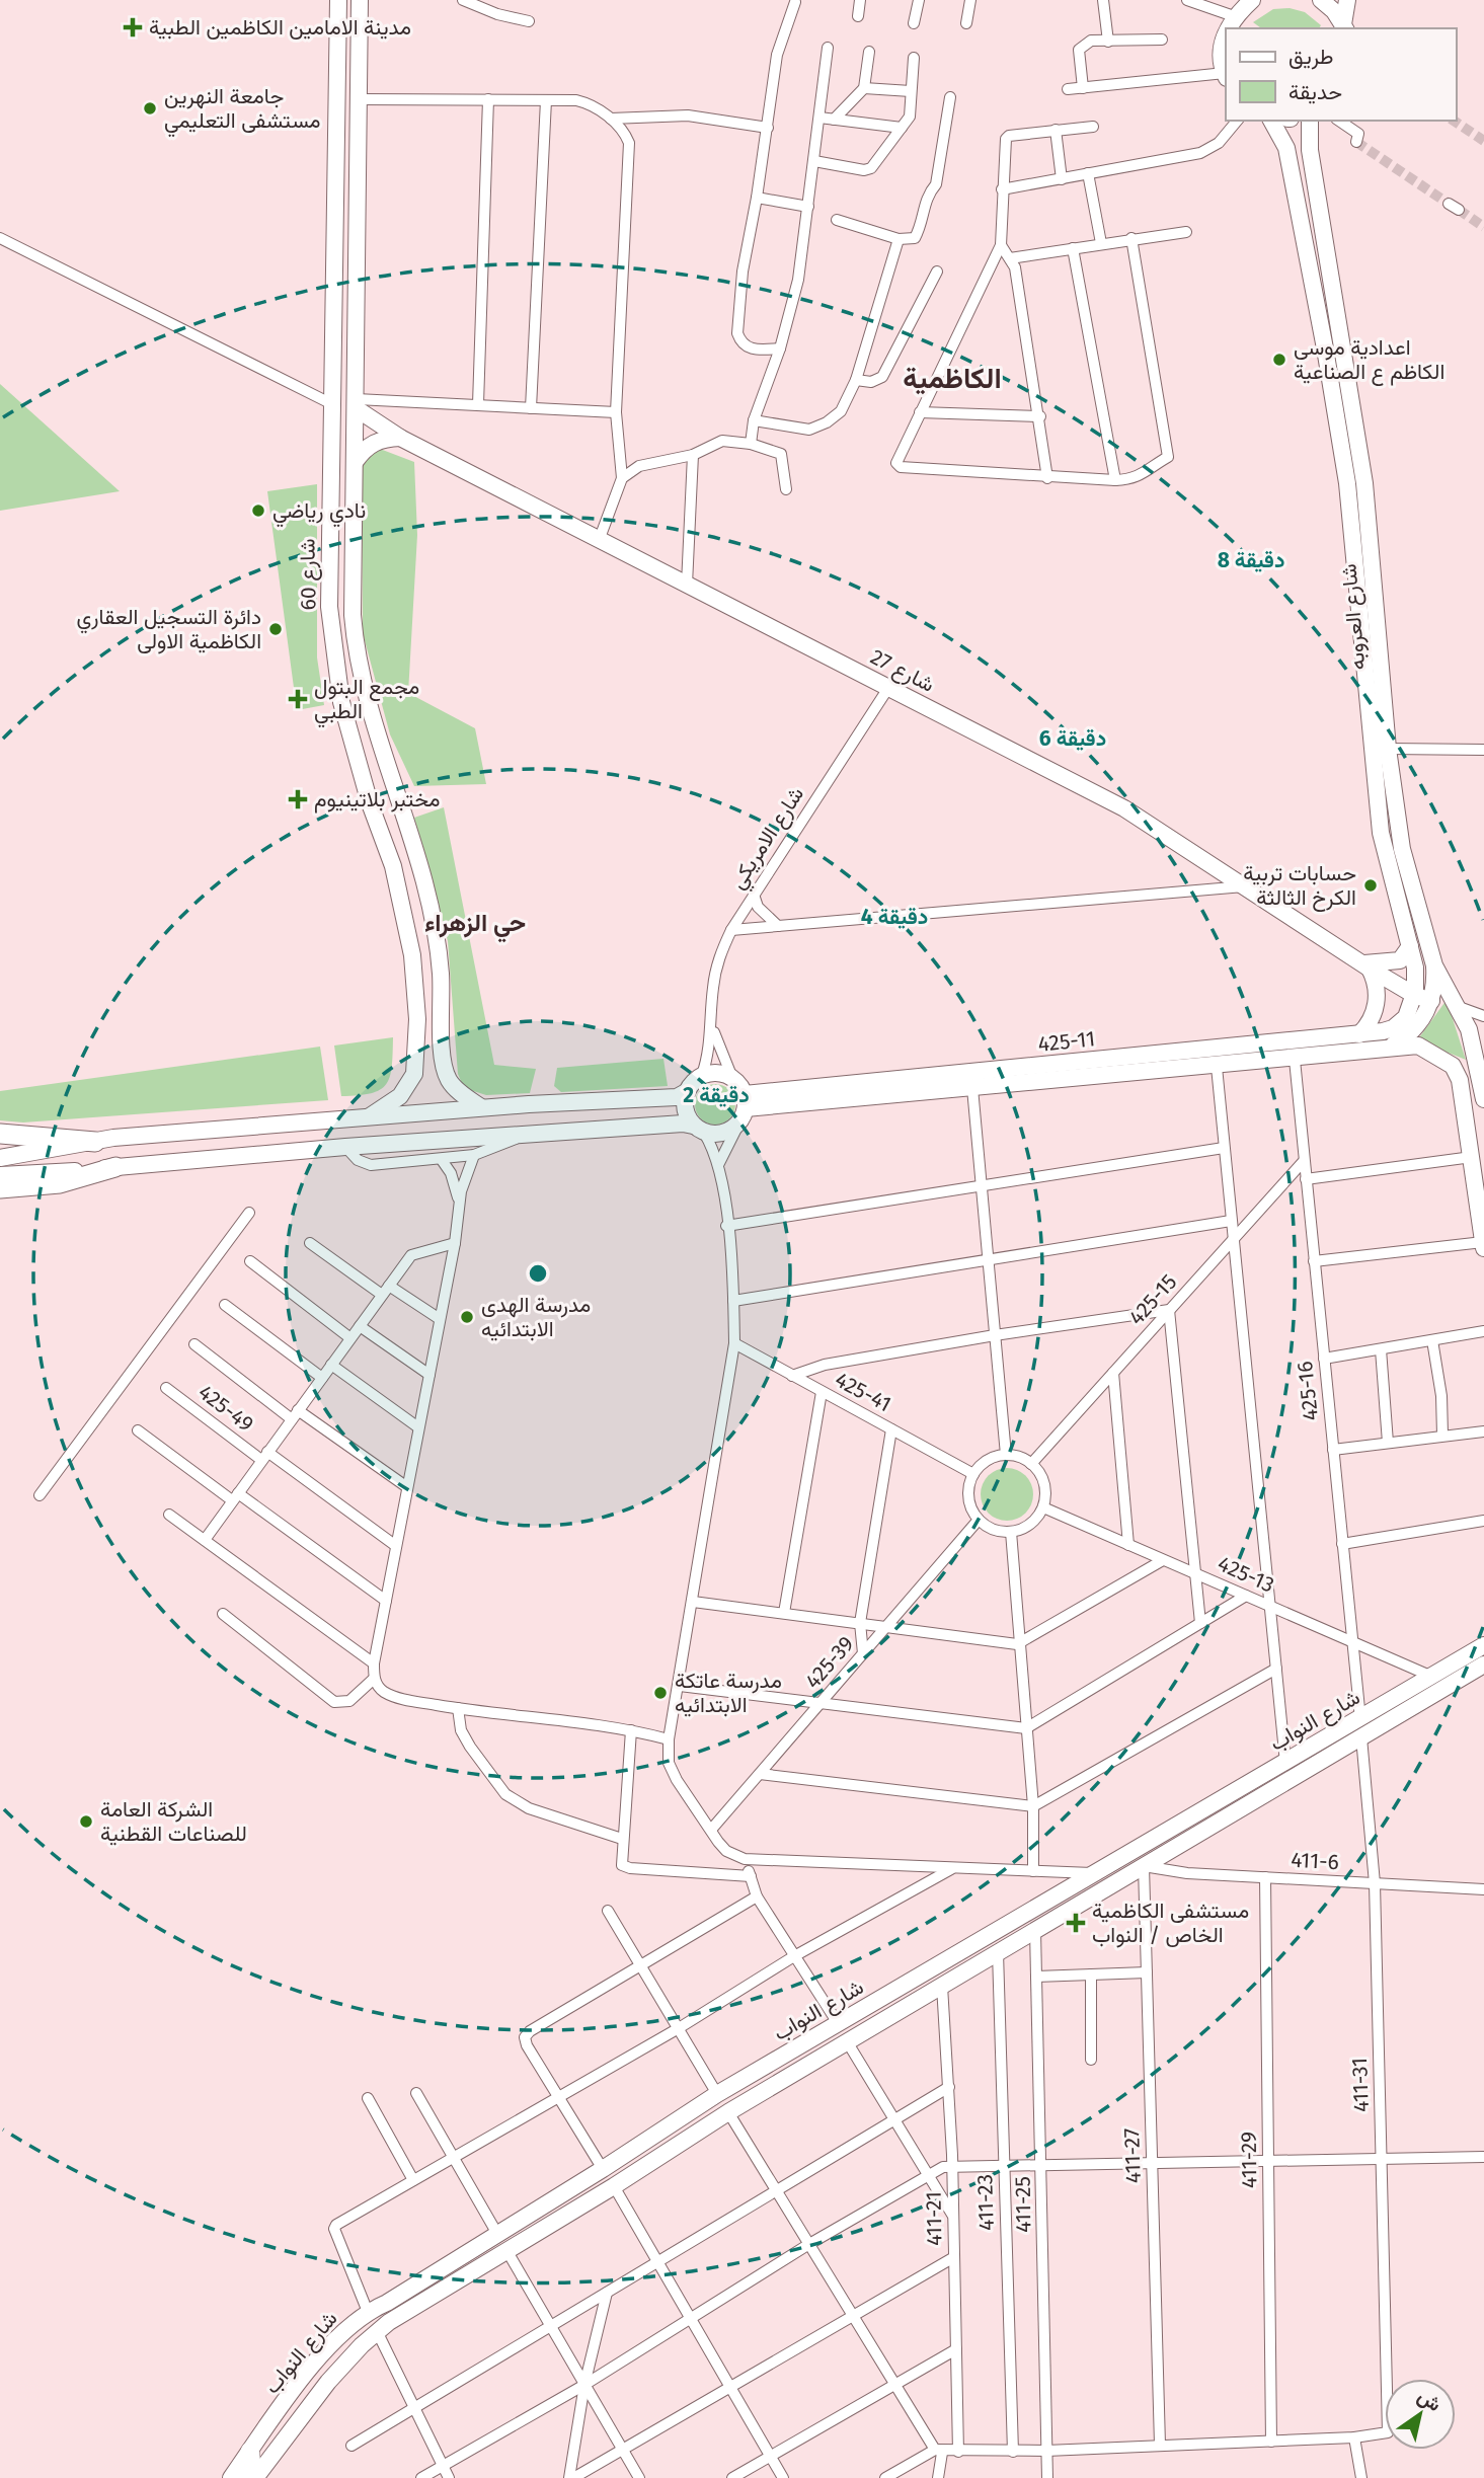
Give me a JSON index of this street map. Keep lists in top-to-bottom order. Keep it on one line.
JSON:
{"streets":{"street":["شارع 60","شارع العروبه","شارع 27","شارع الامريكي","425-11","425-15","425-16","425-41","425-49","425-13","425-39","شارع النواب","411-6","411-31","411-27","411-29","411-23","411-25","411-21"]},"crossings":[["شارع 60","شارع 27"],["شارع العروبه","شارع 27"],["شارع 27","شارع الامريكي"],["شارع الامريكي","425-11"],["425-11","425-16"],["425-15","425-16"],["425-15","425-41"],["425-15","425-13"],["425-15","425-39"],["425-16","425-13"],["425-16","شارع النواب"],["425-41","425-13"],["425-41","425-39"],["425-13","425-39"],["425-13","شارع النواب"],["شارع النواب","411-6"],["شارع النواب","411-31"],["شارع النواب","411-27"],["شارع النواب","411-23"],["شارع النواب","411-25"],["شارع النواب","411-21"],["411-6","411-31"],["411-6","411-27"],["411-6","411-29"]],"districts":["الكاظمية","حي الزهراء"],"places":{"health":["مدينة الامامين الكاظمين الطبية","مجمع البتول الطبي","مختبر بلاتينيوم","مستشفى الكاظمية الخاص / النواب"],"other":["جامعة النهرين مستشفى التعليمي","اعدادية موسى الكاظم ع الصناعية","نادي رياضي","دائرة التسجيل العقاري الكاظمية الاولى","حسابات تربية الكرخ الثالثة","مدرسة الهدى الابتدائيه","مدرسة عاتكة الابتدائيه","الشركة العامة للصناعات القطنية"]},"legend":["طريق","حديقة"],"north":"top right","rings":["8 دقيقة","6 دقيقة","4 دقيقة","2 دقيقة"]}
